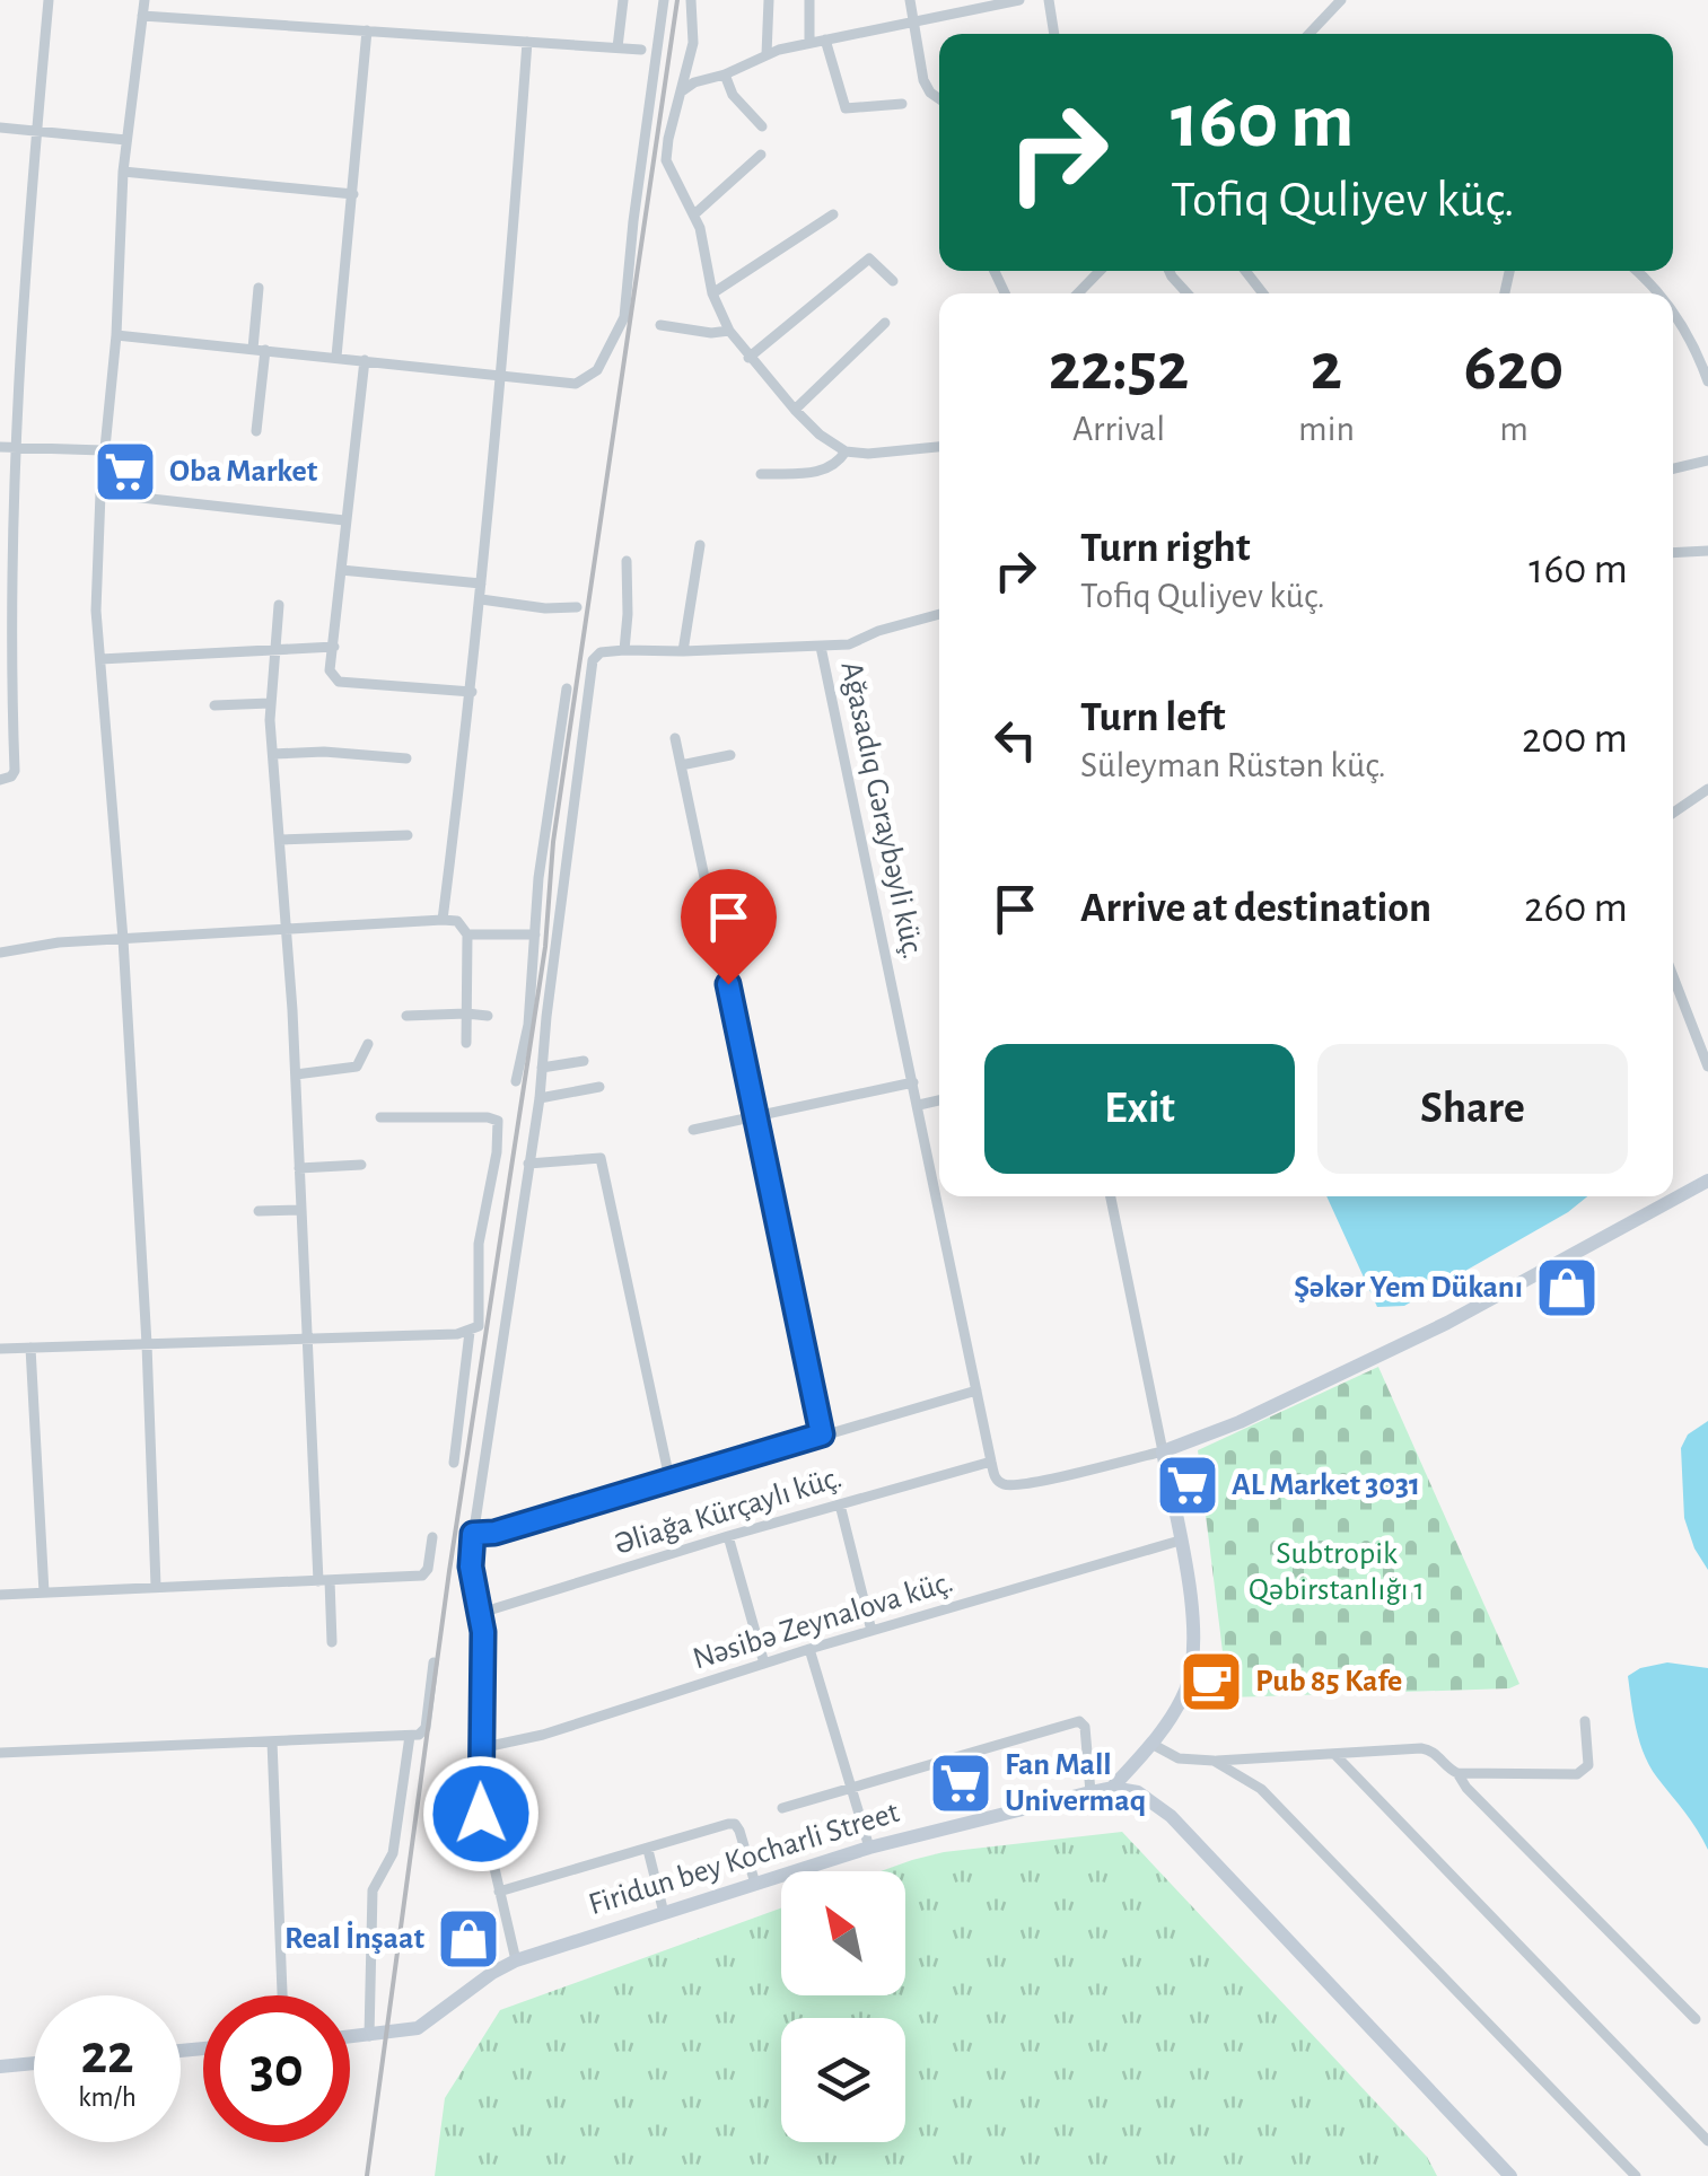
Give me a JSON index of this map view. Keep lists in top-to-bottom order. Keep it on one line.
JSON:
{"streets":{"street":["Ağasadıq Gəraybəyli küç.","Əliağa Kürçaylı küç.","Nəsibə Zeynalova küç.","Firidun bey Kocharli Street"]},"crossings":[["Ağasadıq Gəraybəyli küç.","Əliağa Kürçaylı küç."]],"parks":["Subtropik Qəbirstanlığı 1"],"places":{"supermarket":["Oba Market","AL Market 3031","Fan Mall Univermaq"],"shop":["Şəkər Yem Dükanı","Real İnşaat"],"cafe":["Pub 85 Kafe"]},"north":"top left","page":{"turn":["160 m","Tofiq Quliyev küç."],"eta":["22:52","Arrival","2","min","620","m"],"list":[{"name":"Turn right","note":"Tofiq Quliyev küç.","value":"160 m"},{"name":"Turn left","note":"Süleyman Rüstən küç.","value":"200 m"},{"name":"Arrive at destination","value":"260 m"}],"buttons":["Exit","Share"],"speed":"22 km/h","limit":"30"}}
